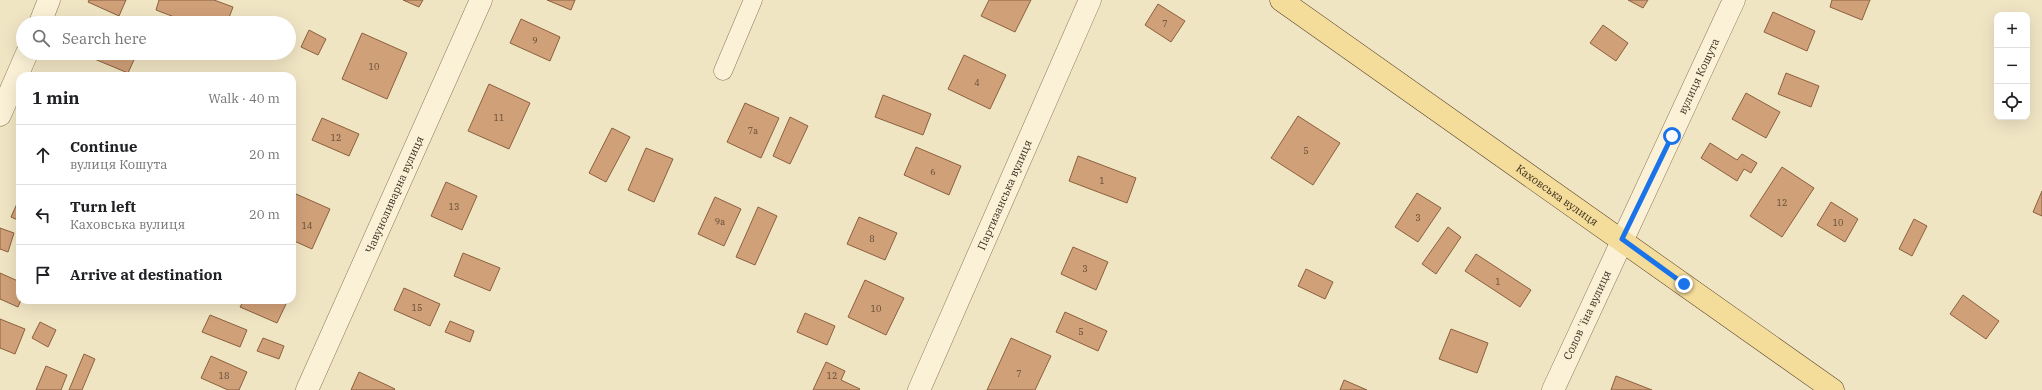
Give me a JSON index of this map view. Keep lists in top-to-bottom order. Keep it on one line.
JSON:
{"streets":{"main road":["Каховська вулиця"],"street":["вулиця Кошута","Чавуноливарна вулиця","Партизанська вулиця","Соловʼїна вулиця"]},"crossings":[["вулиця Кошута","Каховська вулиця"],["вулиця Кошута","Соловʼїна вулиця"],["Каховська вулиця","Соловʼїна вулиця"]],"house_numbers":["7","9","10","4","11","7а","12","5","6","1","12","13","3","9а","10","14","8","3","1","15","10","5","7","18","12"],"page":{"map_buttons":["+","−"],"search":"Search here","heading":["1 min","Walk · 40 m"],"list":[["Continue","вулиця Кошута","20 m"],["Turn left","Каховська вулиця","20 m"],"Arrive at destination"]}}
